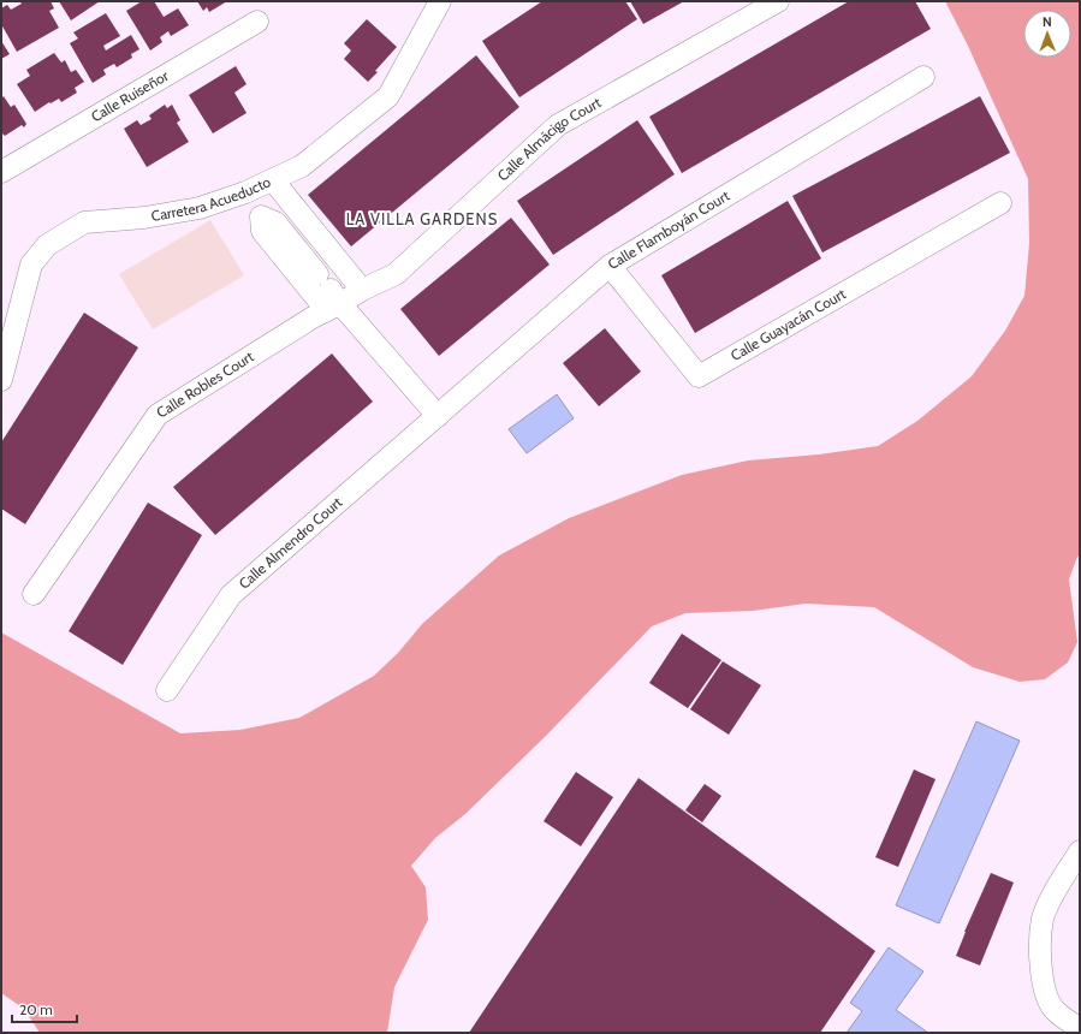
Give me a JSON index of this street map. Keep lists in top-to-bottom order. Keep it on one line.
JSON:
{"streets":{"street":["Calle Ruiseñor","Calle Almácigo Court","Carretera Acueducto","Calle Flamboyán Court","Calle Guayacán Court","Calle Robles Court","Calle Almendro Court"]},"crossings":[["Calle Almácigo Court","Calle Robles Court"],["Calle Flamboyán Court","Calle Guayacán Court"],["Calle Flamboyán Court","Calle Almendro Court"]],"districts":["LA VILLA GARDENS"],"scale_bar":"20 m","north":"top"}
